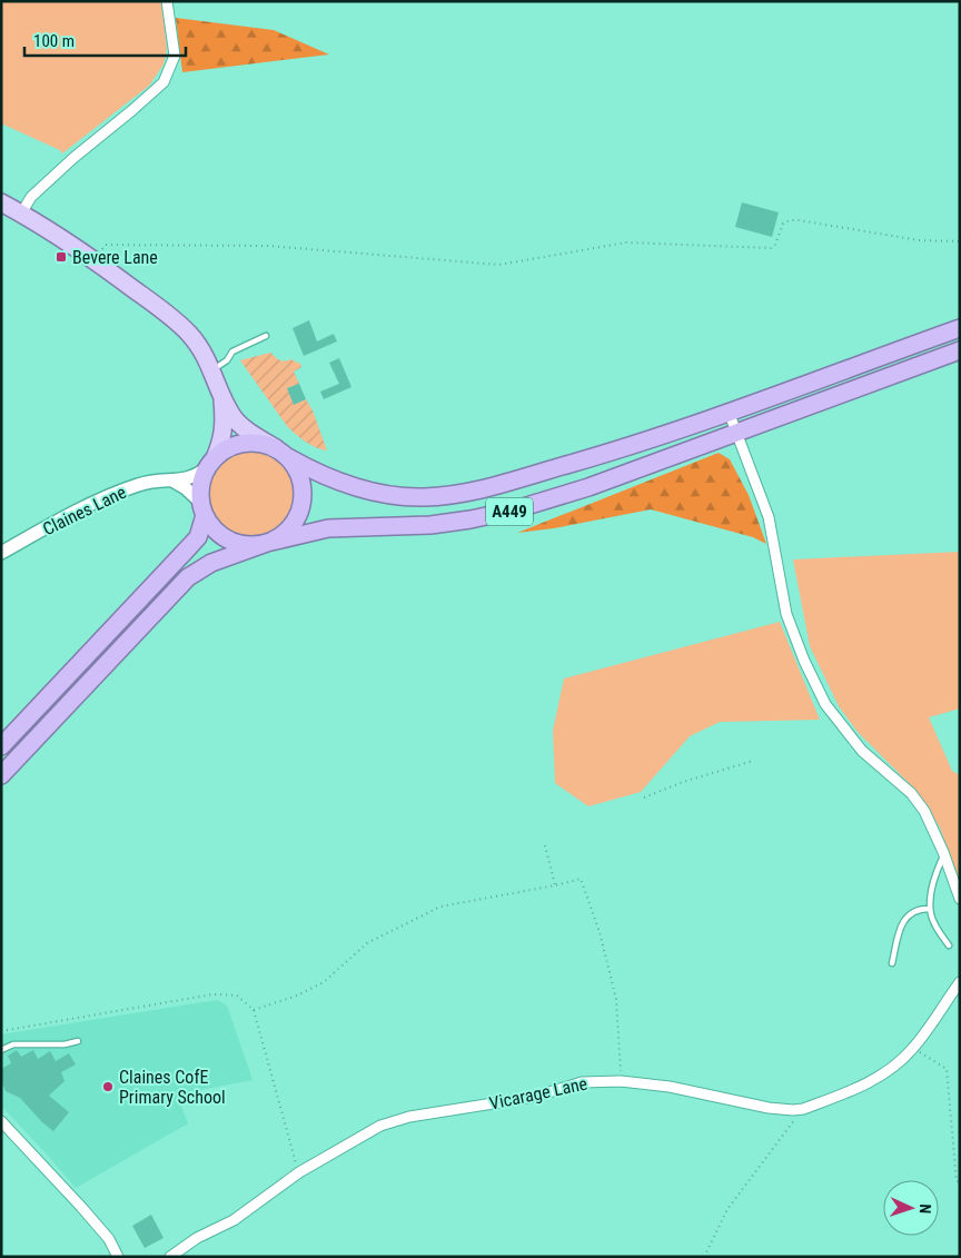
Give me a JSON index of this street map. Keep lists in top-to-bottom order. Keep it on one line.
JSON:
{"streets":{"highway":["A449"],"street":["Claines Lane","Vicarage Lane"]},"crossings":[["Claines Lane","A449"]],"places":{"transit":["Bevere Lane"],"other":["Claines CofE Primary School"]},"scale_bar":"100 m","north":"right"}
